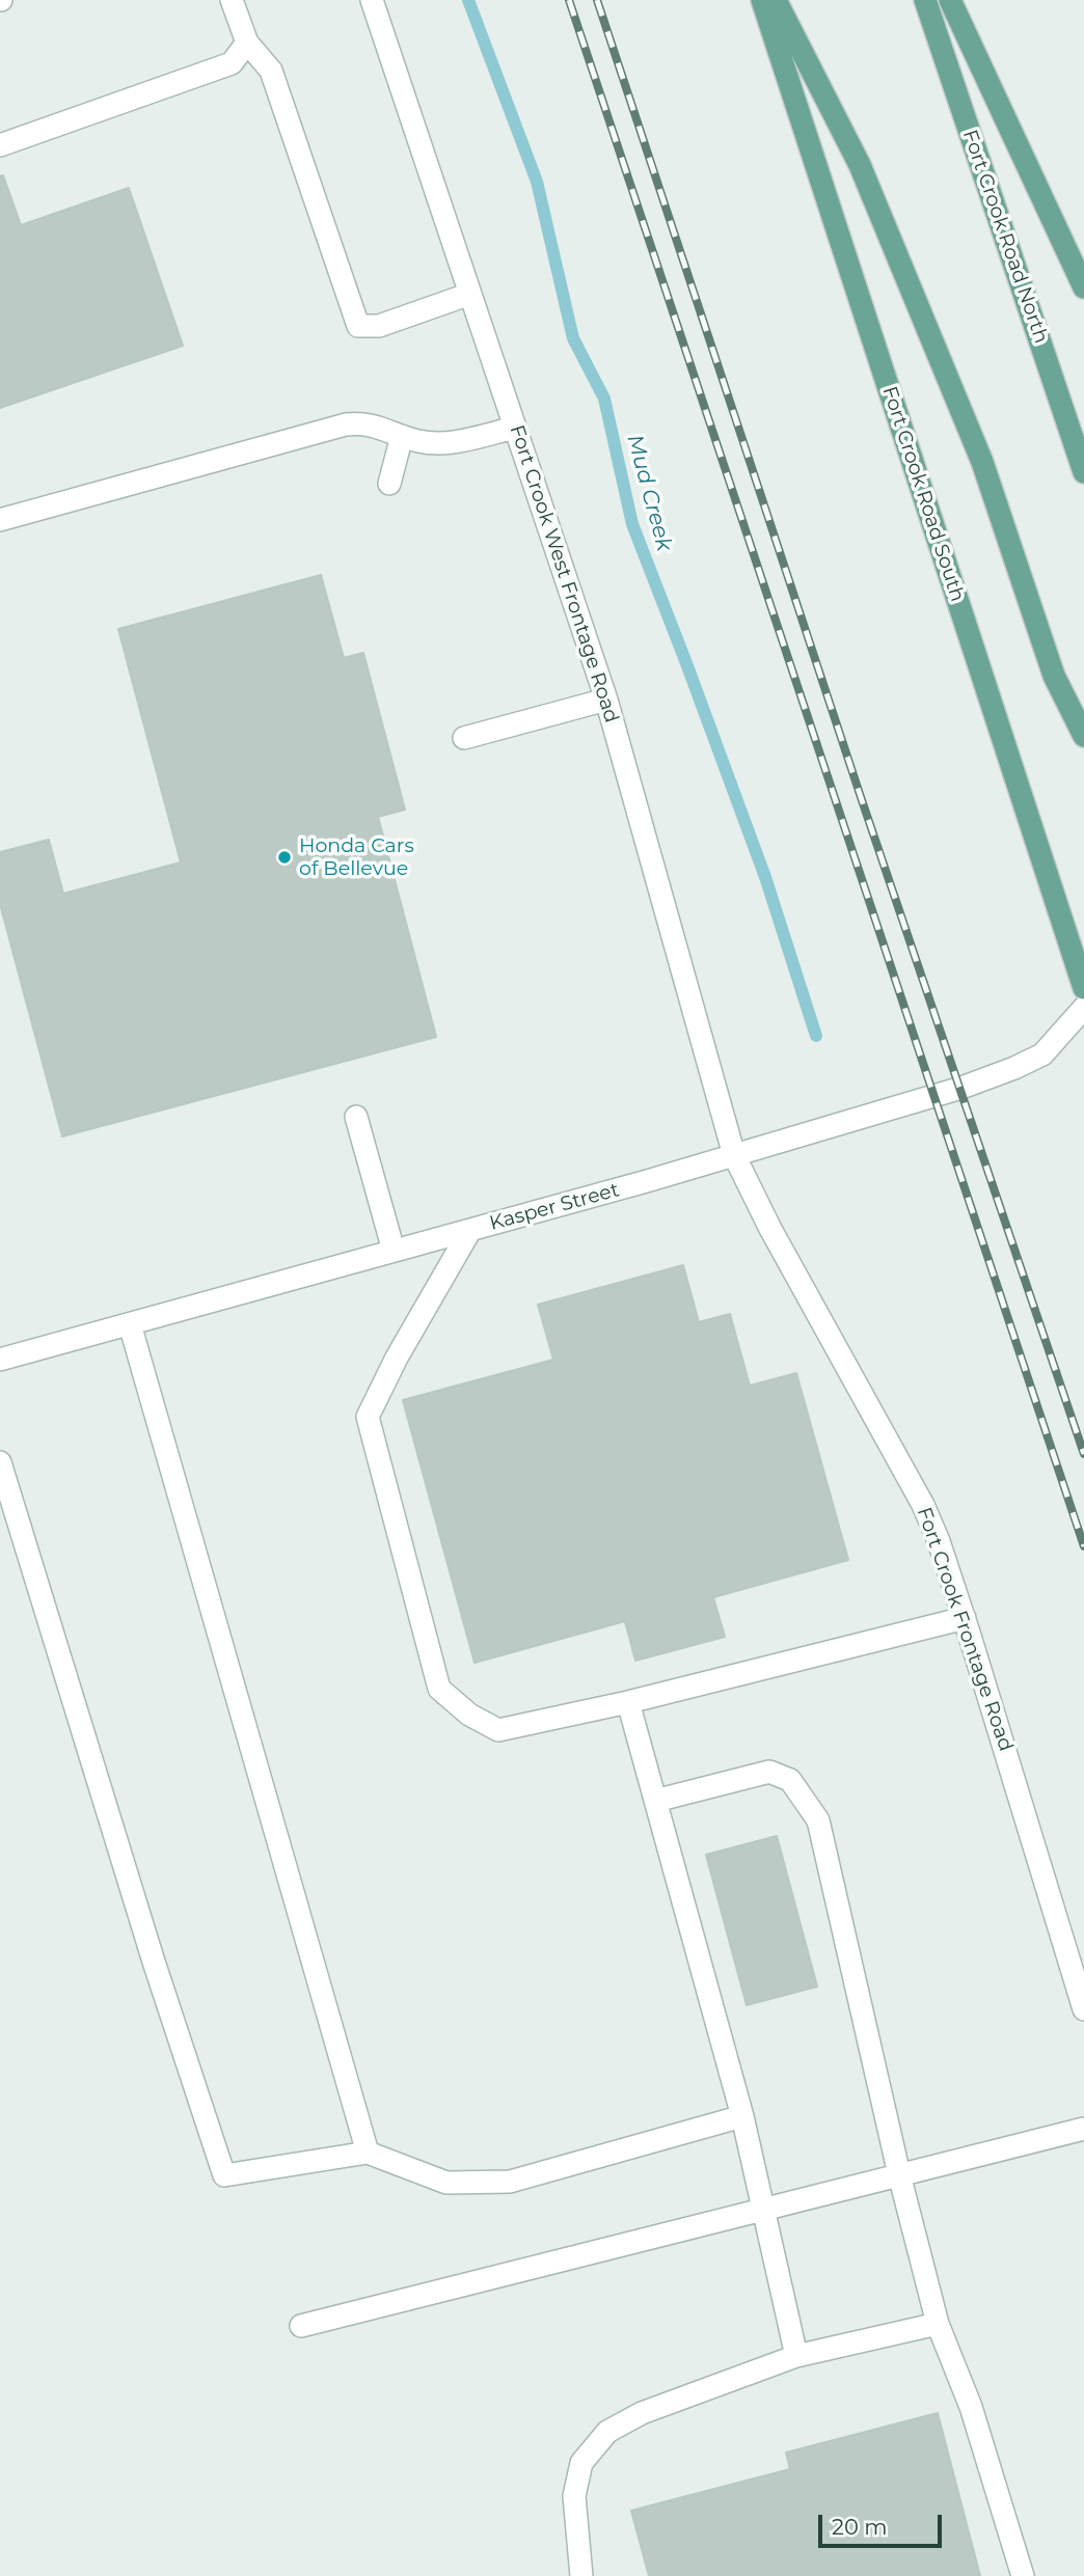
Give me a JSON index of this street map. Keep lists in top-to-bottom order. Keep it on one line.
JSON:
{"streets":{"main road":["Fort Crook Road North","Fort Crook Road South"],"street":["Fort Crook West Frontage Road","Kasper Street","Fort Crook Frontage Road"]},"crossings":[["Fort Crook West Frontage Road","Kasper Street"],["Fort Crook West Frontage Road","Fort Crook Frontage Road"],["Kasper Street","Fort Crook Frontage Road"]],"water":["Mud Creek"],"places":["Honda Cars of Bellevue"],"scale_bar":"20 m"}
